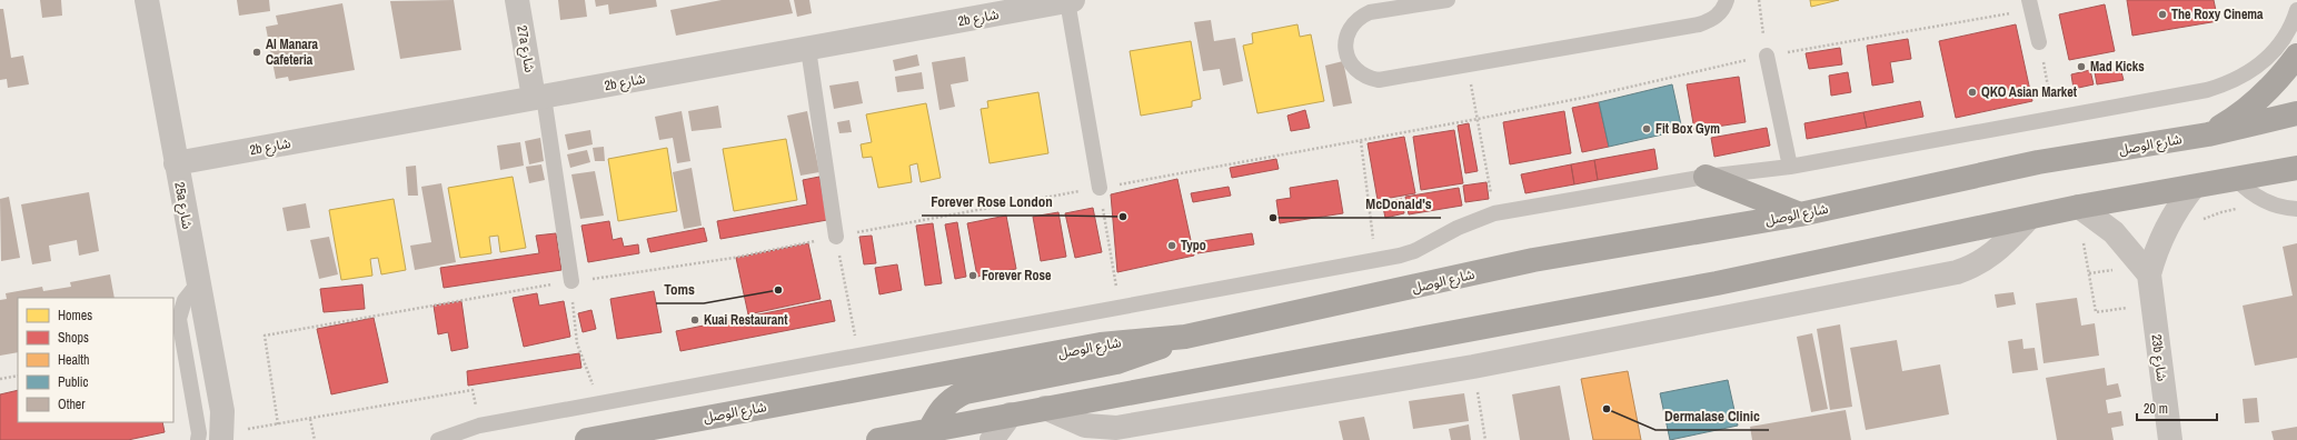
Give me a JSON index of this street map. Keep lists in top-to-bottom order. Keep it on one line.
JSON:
{"streets":{"main road":["شارع الوصل"],"street":["2b شارع","27a شارع","25a شارع","23b شارع"]},"crossings":[["2b شارع","27a شارع"],["2b شارع","25a شارع"]],"places":["The Roxy Cinema","Al Manara Cafeteria","Mad Kicks","QKO Asian Market","Fit Box Gym","Forever Rose London","McDonald's","Typo","Forever Rose","Toms","Kuai Restaurant","Dermalase Clinic"],"legend":["Homes","Shops","Health","Public","Other"],"scale_bar":"20 m"}
